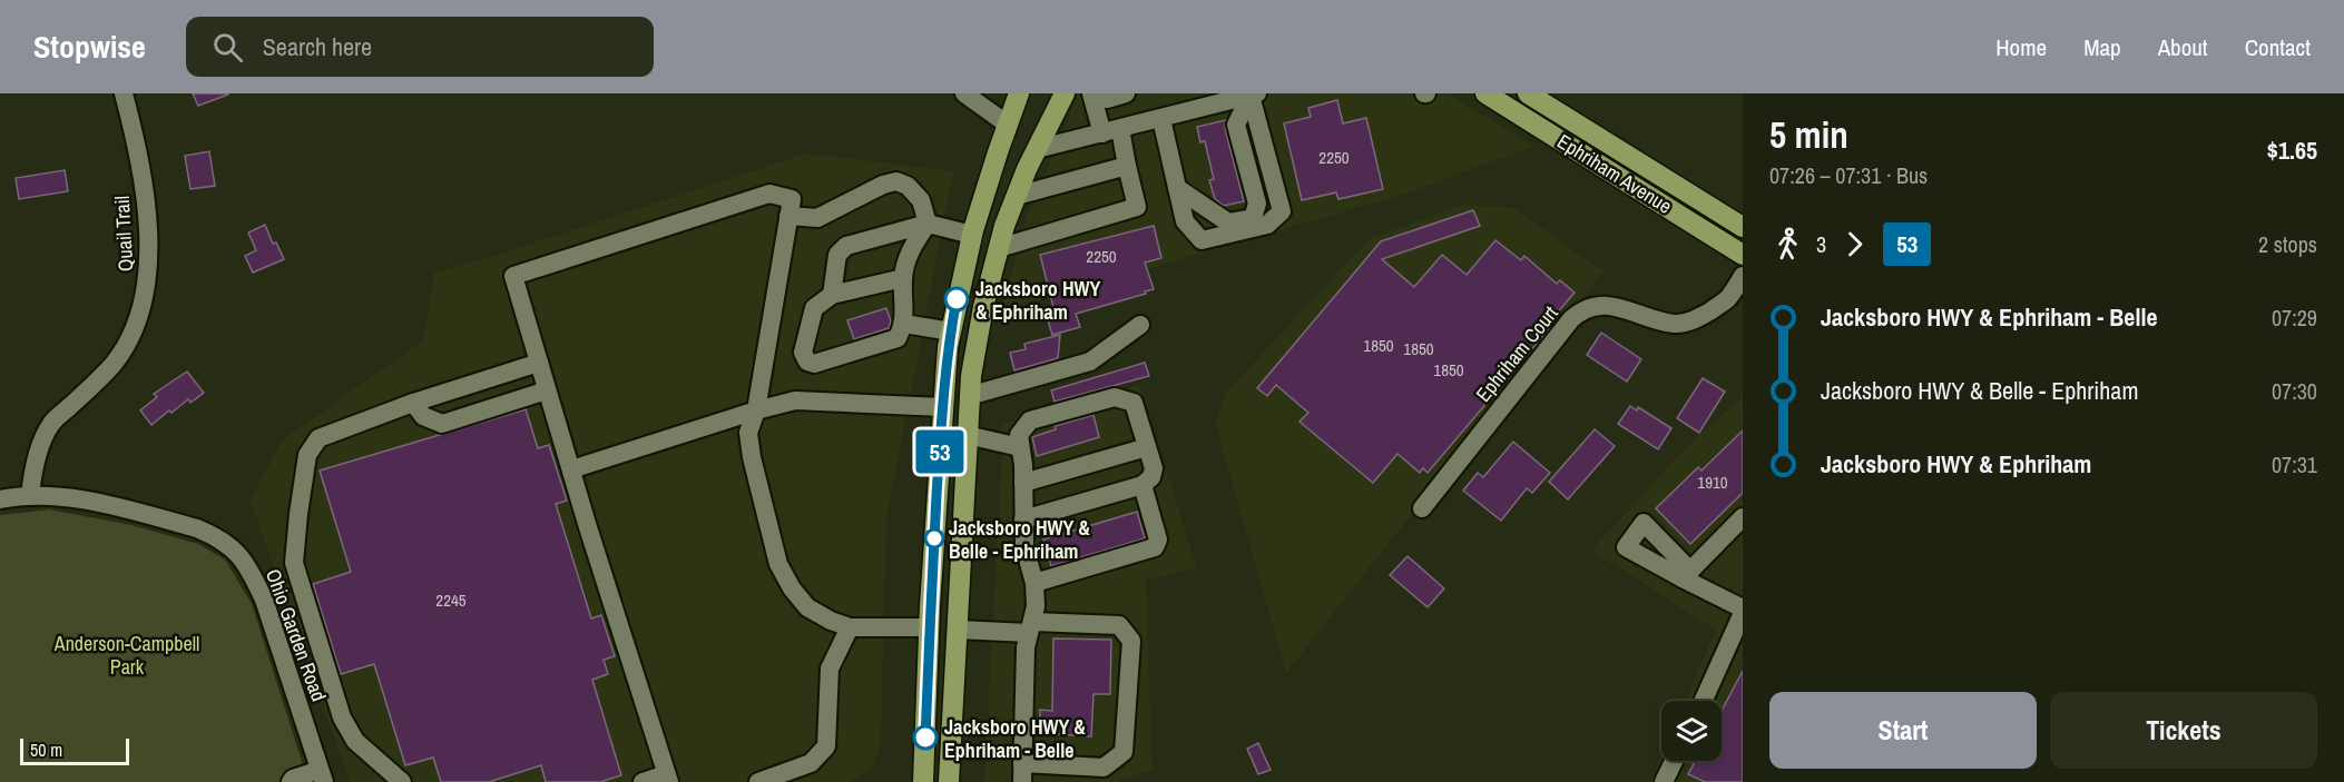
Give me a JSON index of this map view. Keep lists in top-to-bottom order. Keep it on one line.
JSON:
{"streets":{"main road":["Ephriham Avenue"],"street":["Quail Trail","Ephriham Court","Ohio Garden Road"]},"crossings":[["Quail Trail","Ohio Garden Road"]],"parks":["Anderson-Campbell Park"],"places":["Jacksboro HWY & Ephriham","Jacksboro HWY & Belle - Ephriham","Jacksboro HWY & Ephriham - Belle"],"lines":["bus line 53"],"house_numbers":["2250","2250","1850","1850","1850","1910","2245"],"scale_bar":"50 m","page":{"header":"Stopwise","search":"Search here","nav":["Home","Map","About","Contact"],"on_map":"53","heading":["5 min","07:26 – 07:31 · Bus","$1.65"],"legs":["3","53","2 stops"],"list":[{"name":"Jacksboro HWY & Ephriham - Belle","value":"07:29"},{"name":"Jacksboro HWY & Belle - Ephriham","value":"07:30"},{"name":"Jacksboro HWY & Ephriham","value":"07:31"}],"buttons":["Start","Tickets"],"scale":"50 m"}}
